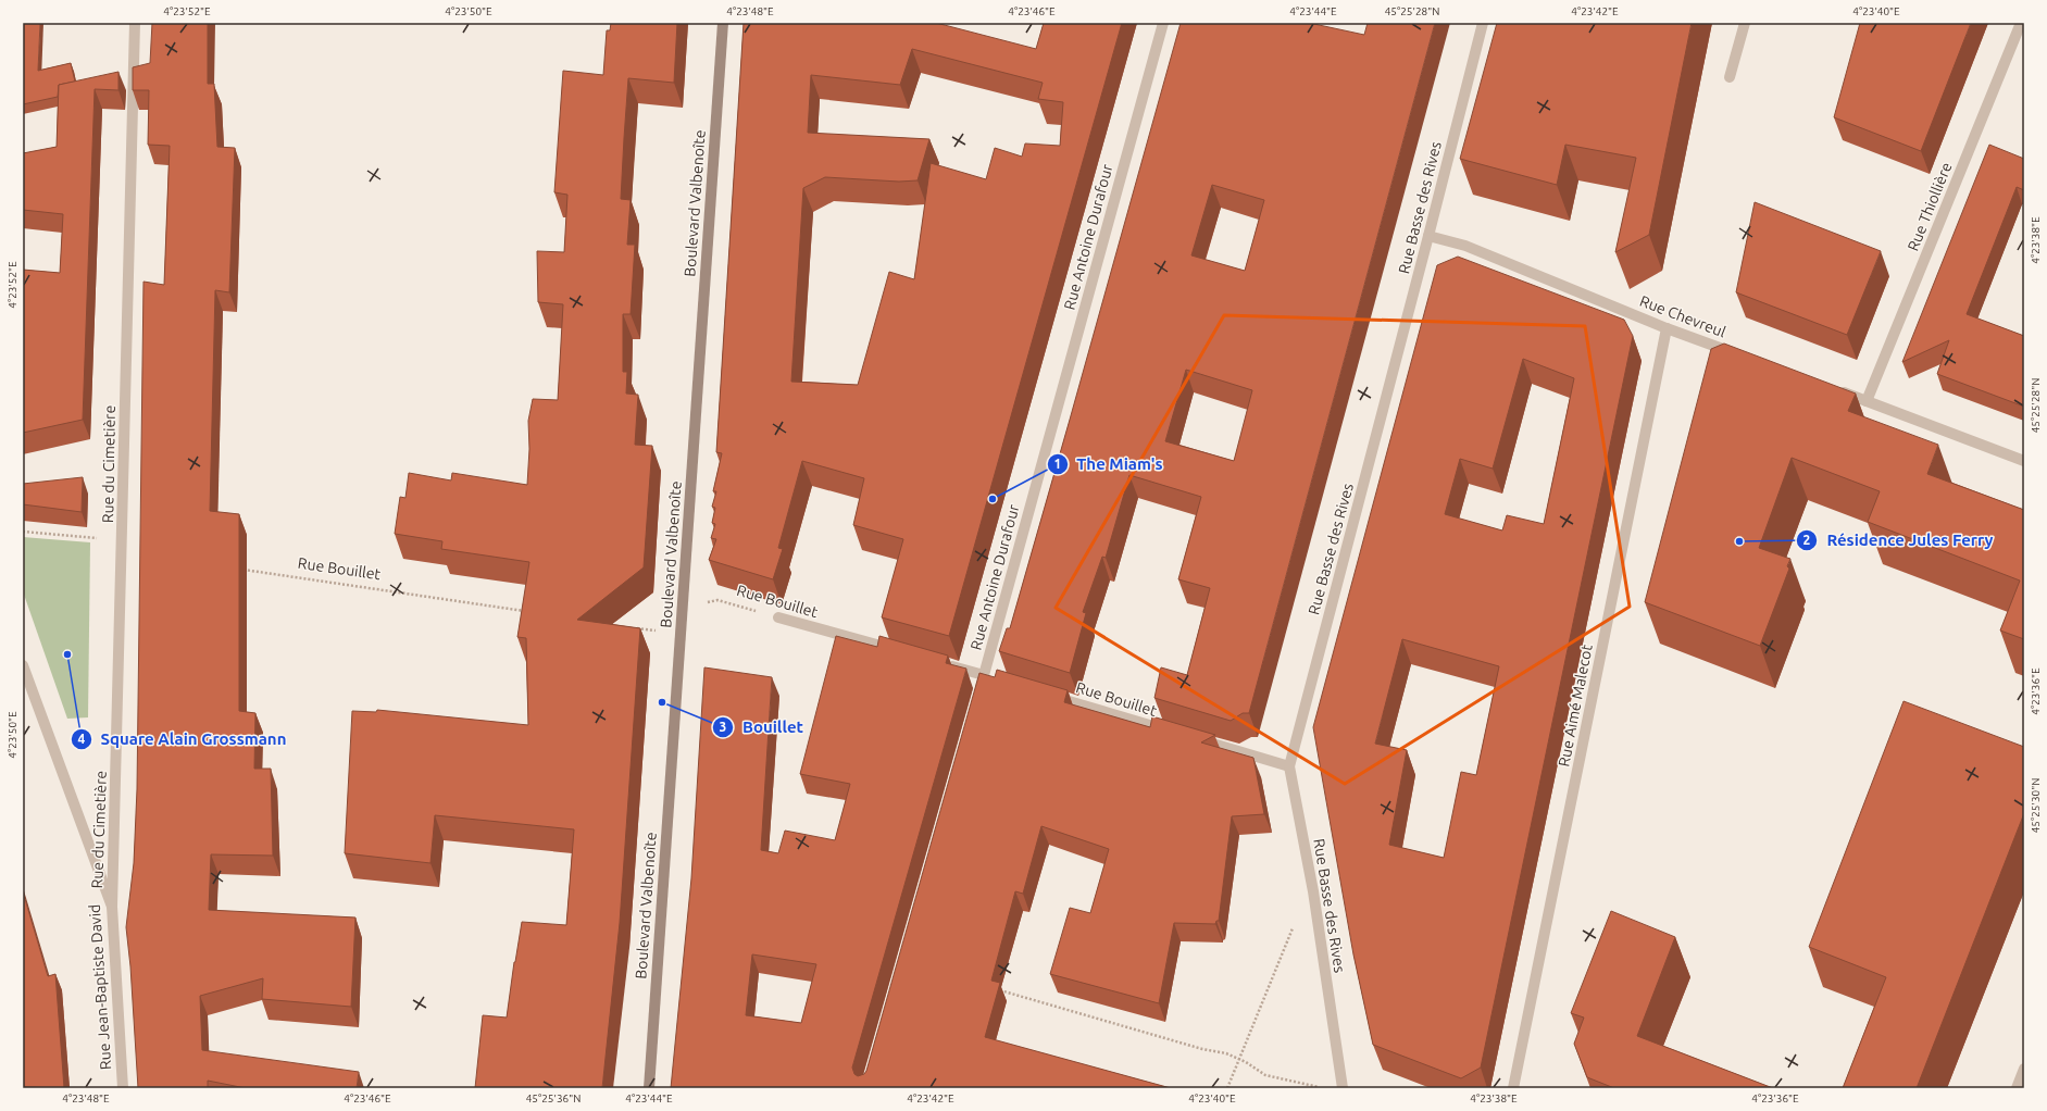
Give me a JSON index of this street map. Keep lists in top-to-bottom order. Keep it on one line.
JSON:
{"streets":{"main road":["Boulevard Valbenoîte"],"street":["Rue Thiollière","Rue Basse des Rives","Rue Antoine Durafour","Rue Chevreul","Rue du Cimetière","Rue Bouillet","Rue Aimé Malecot","Rue Jean-Baptiste David"]},"crossings":[["Boulevard Valbenoîte","Rue Bouillet"],["Rue Basse des Rives","Rue Chevreul"],["Rue Chevreul","Rue Aimé Malecot"],["Rue du Cimetière","Rue Jean-Baptiste David"]],"places":["The Miam's","Résidence Jules Ferry","Square Alain Grossmann","Bouillet"],"coordinates":["4°23'52\"E","4°23'50\"E","4°23'48\"E","4°23'46\"E","4°23'44\"E","45°25'28\"N","4°23'42\"E","4°23'40\"E","4°23'38\"E","4°23'36\"E","45°25'30\"N","45°25'36\"N"]}
